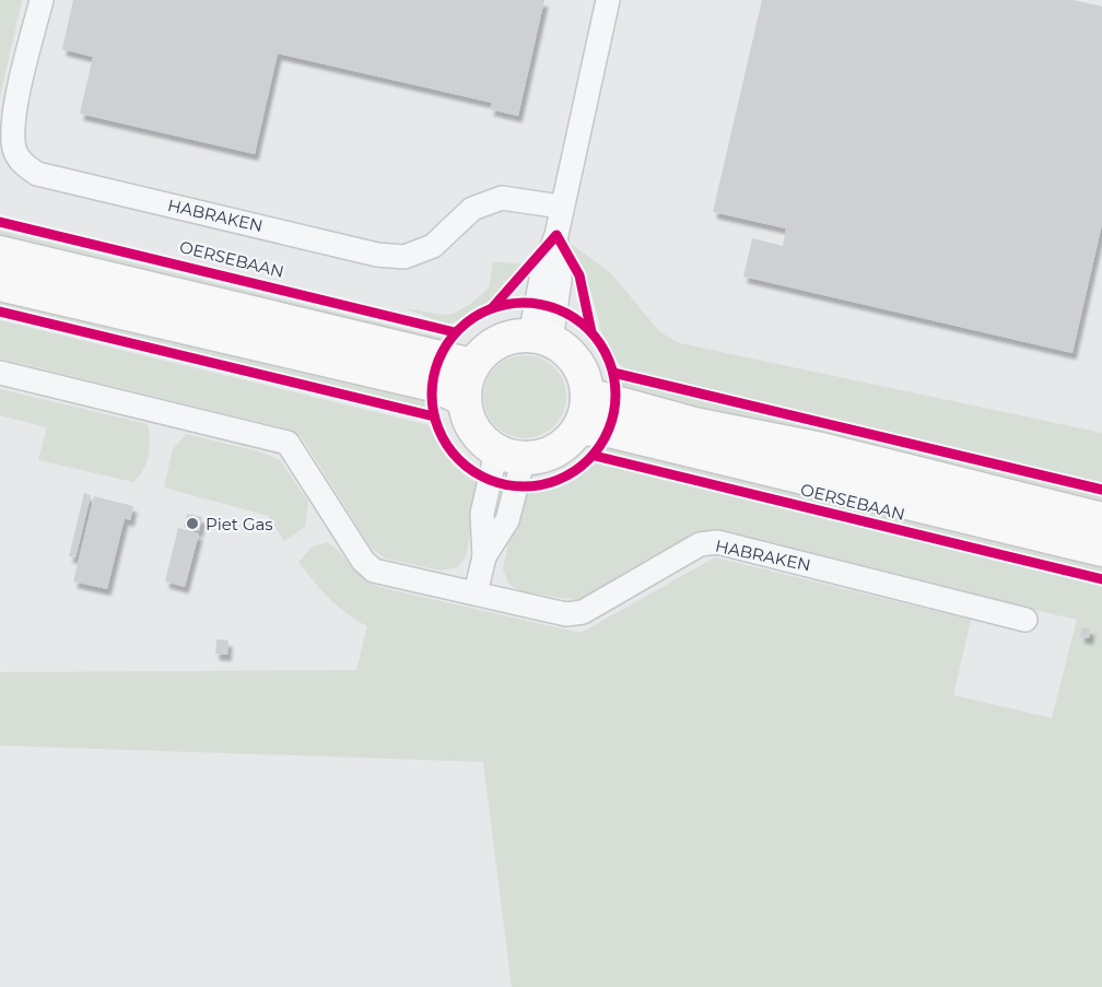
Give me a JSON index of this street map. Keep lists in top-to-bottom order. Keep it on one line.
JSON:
{"streets":{"main road":["OERSEBAAN"],"street":["HABRAKEN"]},"places":["Piet Gas"]}
